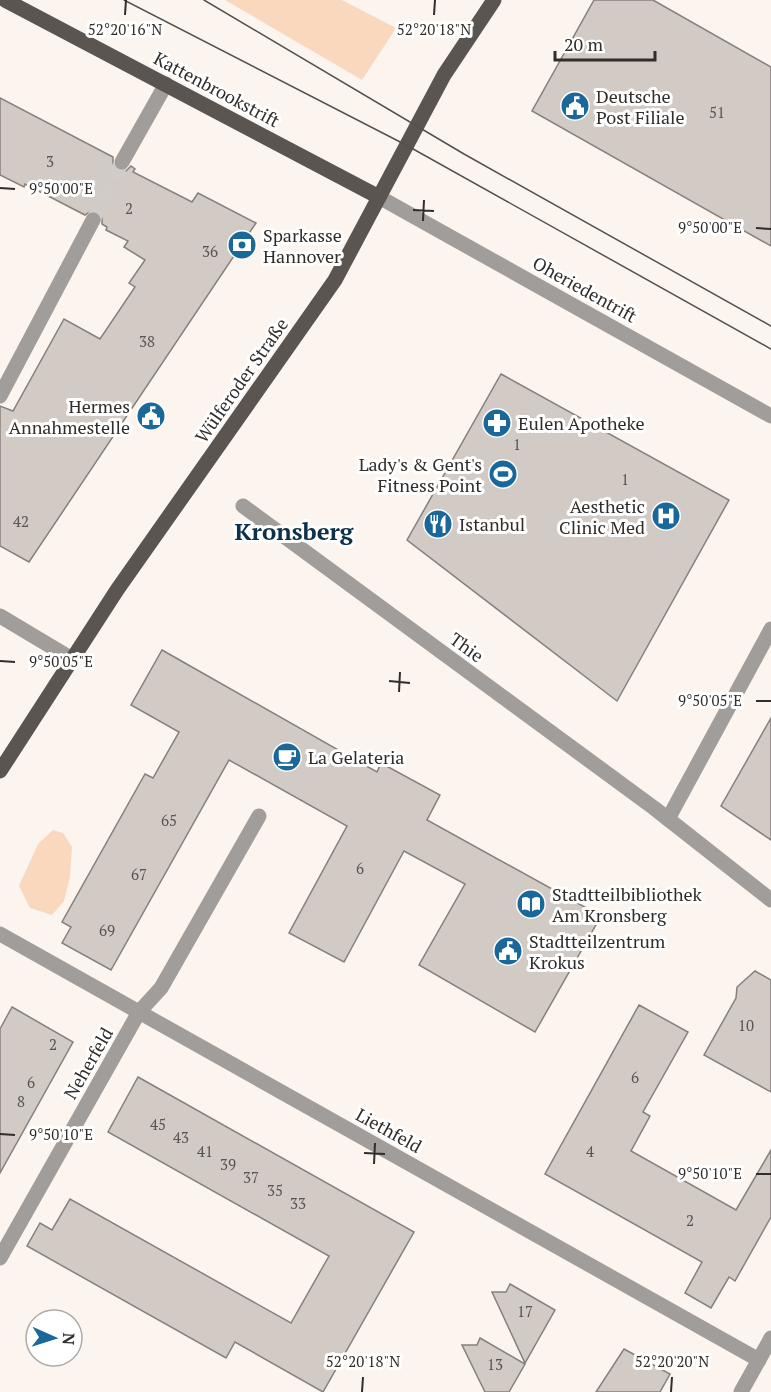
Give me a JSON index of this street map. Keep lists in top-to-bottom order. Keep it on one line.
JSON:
{"streets":{"main road":["Kattenbrookstrift","Wülferoder Straße"],"street":["Oheriedentrift","Thie","Neherfeld","Liethfeld"]},"crossings":[["Kattenbrookstrift","Oheriedentrift"],["Kattenbrookstrift","Wülferoder Straße"],["Oheriedentrift","Wülferoder Straße"],["Neherfeld","Liethfeld"]],"districts":["Kronsberg"],"places":{"public building":["Deutsche Post Filiale","Hermes Annahmestelle","Stadtteilzentrum Krokus"],"bank":["Sparkasse Hannover"],"pharmacy":["Eulen Apotheke"],"sports":["Lady's & Gent's Fitness Point"],"hospital":["Aesthetic Clinic Med"],"restaurant":["Istanbul"],"cafe":["La Gelateria"],"library":["Stadtteilbibliothek Am Kronsberg"]},"house_numbers":["51","3","2","36","38","1","1","42","65","6","67","69","10","2","6","6","8","45","43","41","4","39","37","35","33","2","17","13"],"scale_bar":"20 m","north":"right","coordinates":["52°20'16\"N","52°20'18\"N","9°50'00\"E","9°50'05\"E","9°50'10\"E","52°20'20\"N"]}
